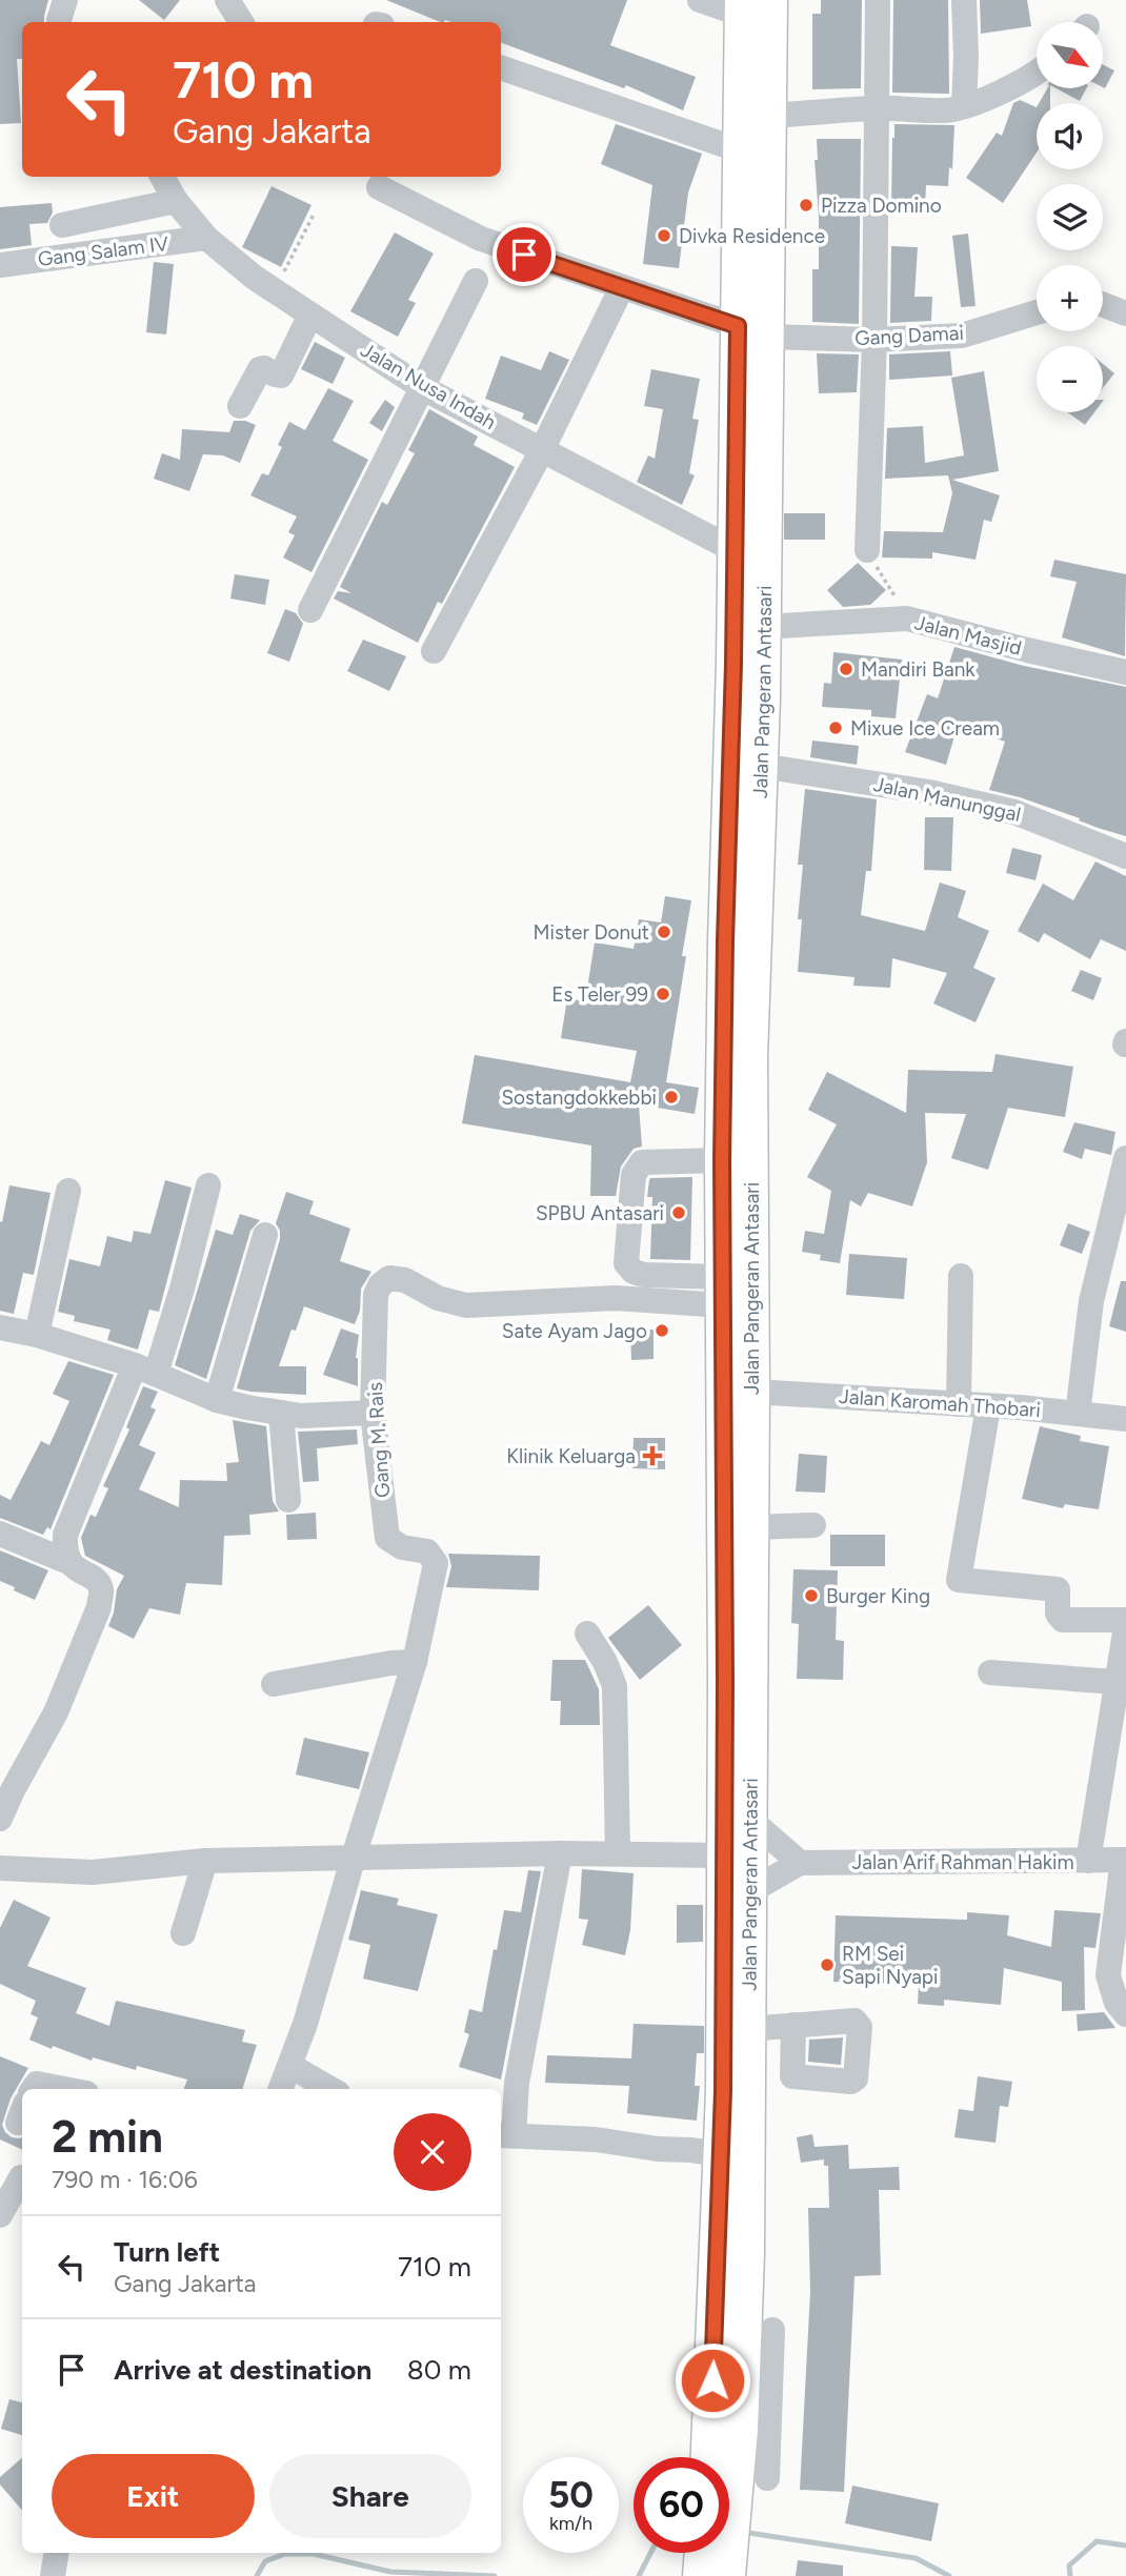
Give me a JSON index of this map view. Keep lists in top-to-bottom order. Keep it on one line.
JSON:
{"streets":{"main road":["Jalan Pangeran Antasari"],"street":["Gang Salam IV","Gang Damai","Jalan Nusa Indah","Jalan Masjid","Jalan Manunggal","Jalan Karomah Thobari","Gang M. Rais","Jalan Arif Rahman Hakim"]},"crossings":[["Gang Salam IV","Jalan Nusa Indah"],["Gang Damai","Jalan Pangeran Antasari"],["Jalan Nusa Indah","Jalan Pangeran Antasari"],["Jalan Masjid","Jalan Pangeran Antasari"],["Jalan Pangeran Antasari","Jalan Manunggal"],["Jalan Pangeran Antasari","Jalan Karomah Thobari"],["Jalan Pangeran Antasari","Gang M. Rais"],["Jalan Pangeran Antasari","Jalan Arif Rahman Hakim"]],"places":{"other":["Pizza Domino","Divka Residence","Mandiri Bank","Mixue Ice Cream","Mister Donut","Es Teler 99","Sostangdokkebbi","SPBU Antasari","Sate Ayam Jago","Burger King","RM Sei Sapi Nyapi"],"health":["Klinik Keluarga"]},"north":"bottom right","page":{"map_buttons":["+","−"],"turn":["710 m","Gang Jakarta"],"heading":["2 min","790 m · 16:06"],"list":[{"name":"Turn left","note":"Gang Jakarta","value":"710 m"},{"name":"Arrive at destination","value":"80 m"}],"buttons":["Exit","Share"],"speed":"50 km/h","limit":"60"}}
